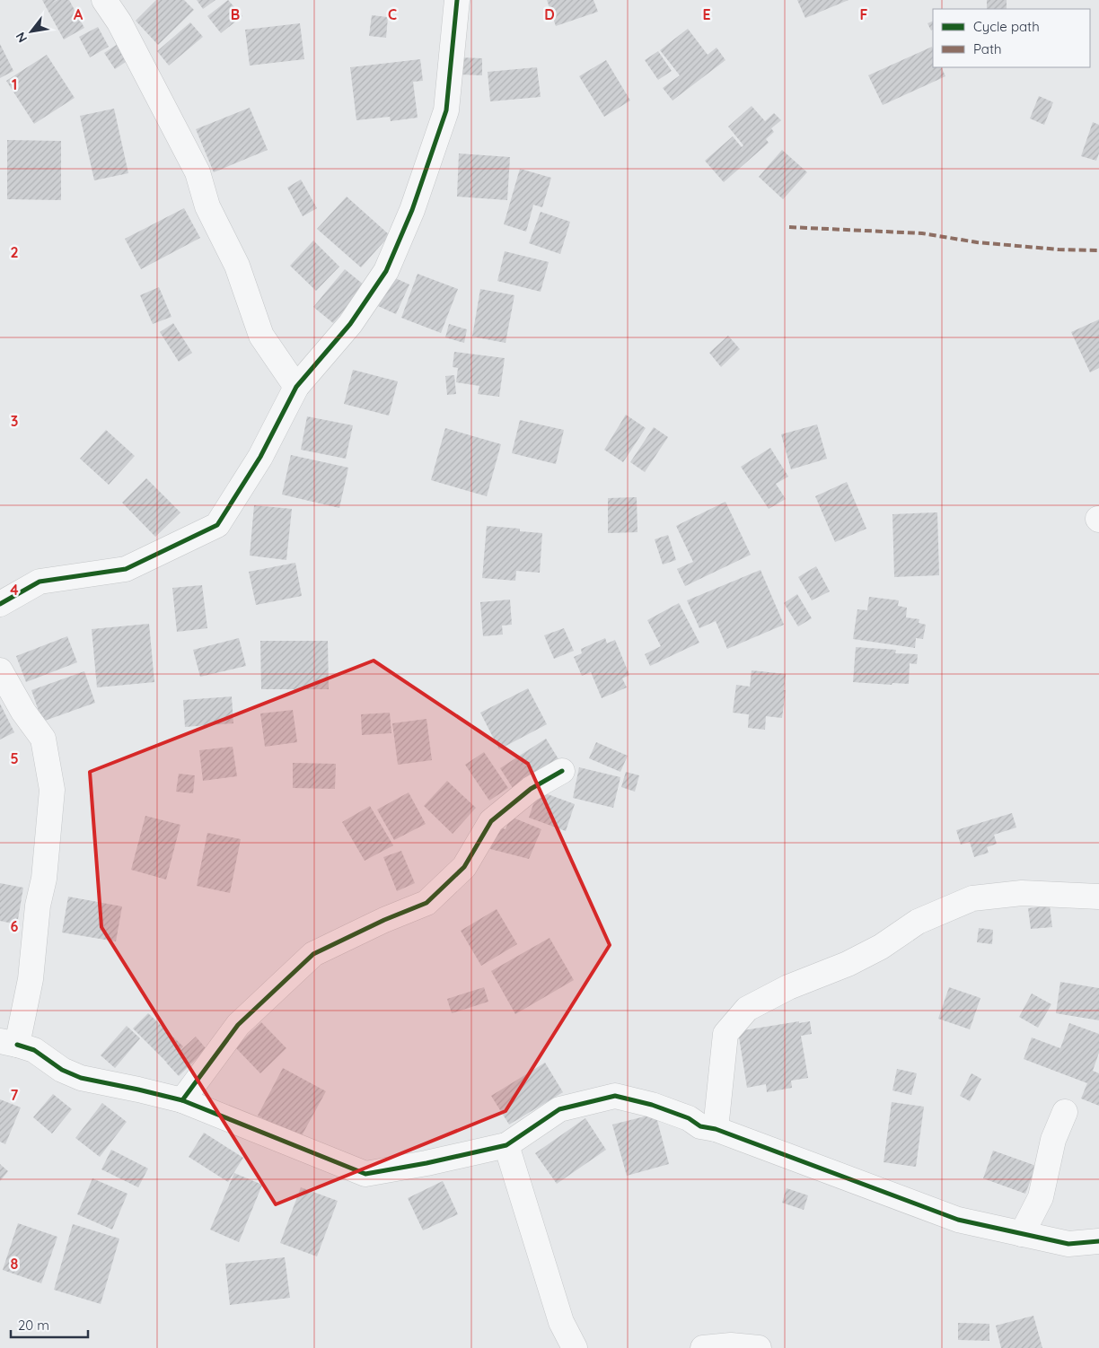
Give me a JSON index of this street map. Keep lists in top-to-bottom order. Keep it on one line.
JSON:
{"legend":["Cycle path","Path"],"scale_bar":"20 m","north":"bottom left","grid":{"columns":["A","B","C","D","E","F"],"rows":["1","2","3","4","5","6","7","8"]}}
